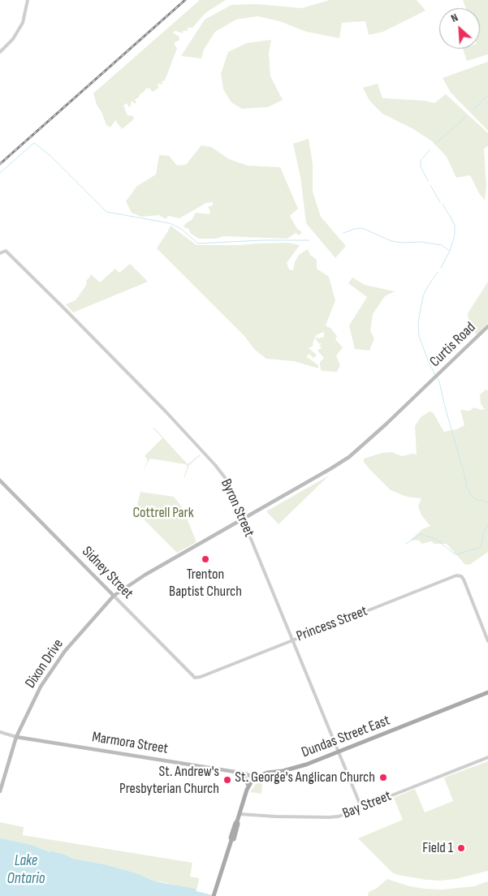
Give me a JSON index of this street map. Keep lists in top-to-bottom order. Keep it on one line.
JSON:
{"streets":{"main road":["Curtis Road","Sidney Street","Dixon Drive","Dundas Street East","Marmora Street"],"street":["Byron Street","Princess Street","Bay Street"]},"crossings":[["Curtis Road","Byron Street"],["Curtis Road","Dixon Drive"],["Byron Street","Princess Street"],["Byron Street","Dixon Drive"],["Byron Street","Dundas Street East"],["Byron Street","Bay Street"],["Sidney Street","Princess Street"],["Sidney Street","Dixon Drive"],["Dixon Drive","Marmora Street"],["Dundas Street East","Marmora Street"],["Dundas Street East","Bay Street"]],"water":["Lake Ontario"],"parks":["Cottrell Park"],"places":["Trenton Baptist Church","St. George's Anglican Church","St. Andrew's Presbyterian Church","Field 1"],"north":"top left"}
